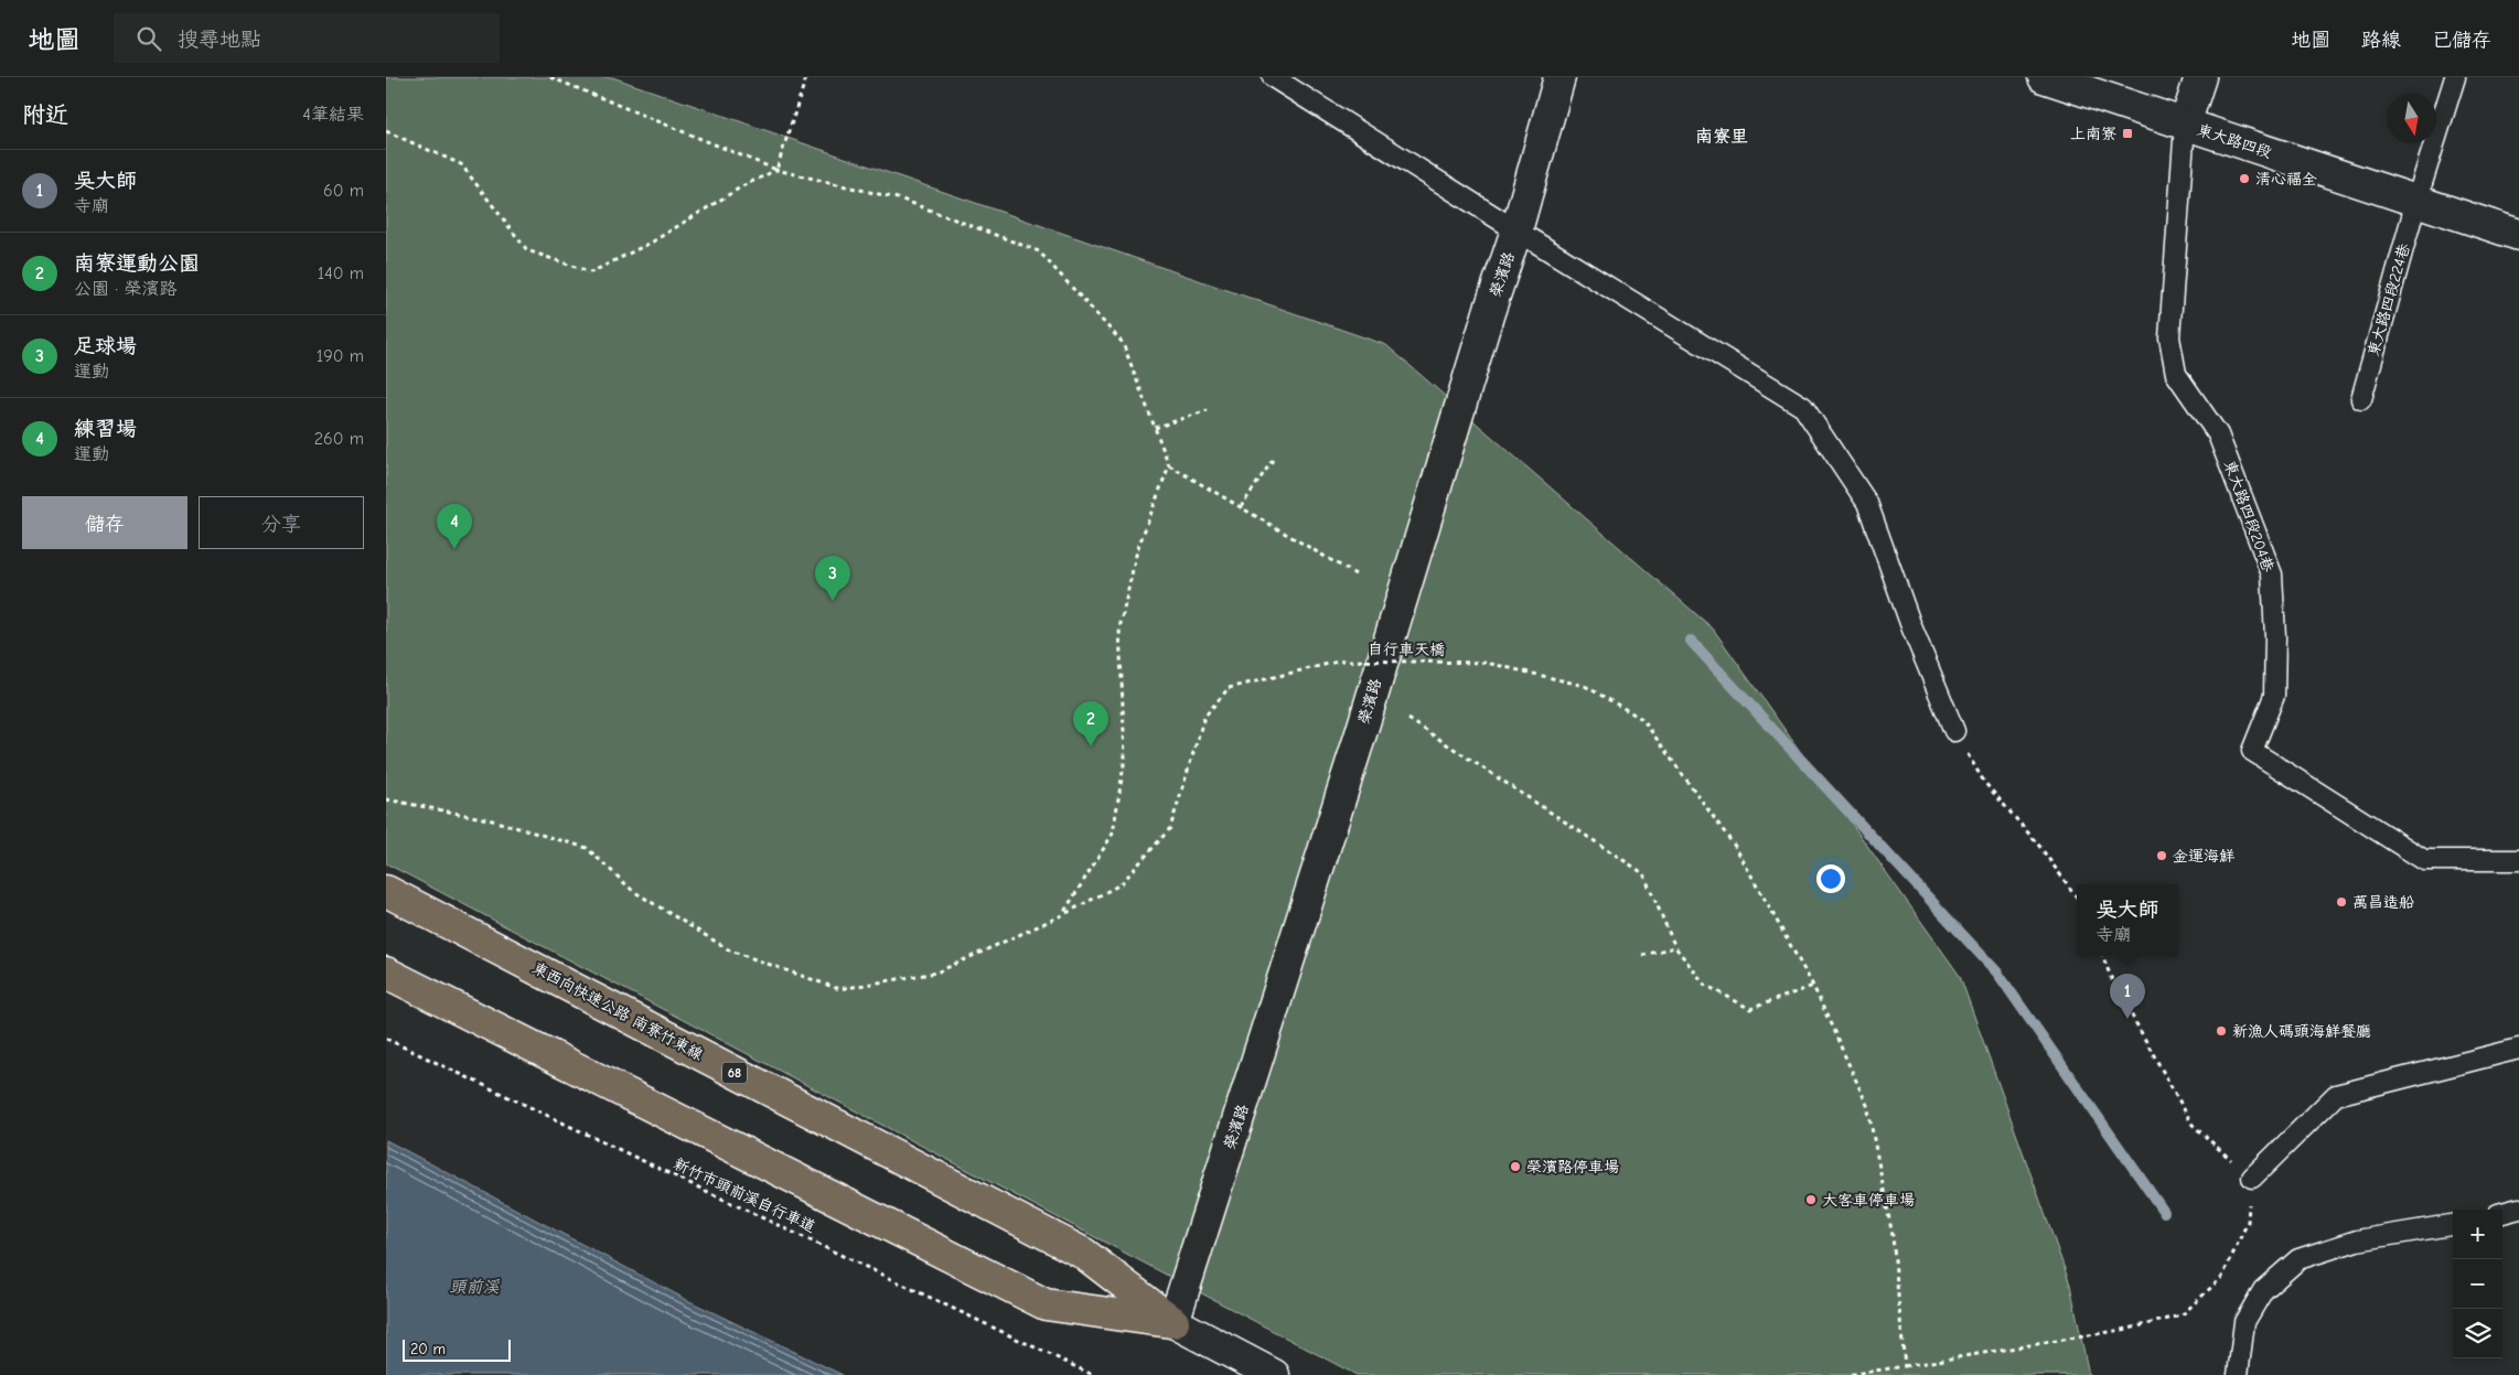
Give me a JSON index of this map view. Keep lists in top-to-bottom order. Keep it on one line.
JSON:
{"streets":{"highway":["東西向快速公路 南寮竹東線","68"],"street":["東大路四段","榮濱路"],"lane":["東大路四段224巷","東大路四段204巷"],"path":["自行車天橋","新竹市頭前溪自行車道"]},"crossings":[["東大路四段","東大路四段224巷"],["東大路四段","東大路四段204巷"],["榮濱路","東西向快速公路 南寮竹東線"]],"districts":["南寮里"],"water":["頭前溪"],"places":{"transit":["上南寮"],"other":["清心福全","金運海鮮","萬昌造船","新漁人碼頭海鮮餐廳","榮濱路停車場","大客車停車場"]},"scale_bar":"20 m","north":"bottom","page":{"header":"地圖","search":"搜尋地點","nav":["地圖","路線","已儲存"],"heading":["附近","4筆結果"],"list":[{"mark":"1","name":"吳大師","note":"寺廟","value":"60 m"},{"mark":"2","name":"南寮運動公園","note":"公園 · 榮濱路","value":"140 m"},{"mark":"3","name":"足球場","note":"運動","value":"190 m"},{"mark":"4","name":"練習場","note":"運動","value":"260 m"}],"buttons":["儲存","分享"],"pins":["4","3","2","1"],"popup":["吳大師","寺廟"],"map_buttons":["+","−"],"scale":"20 m"}}
